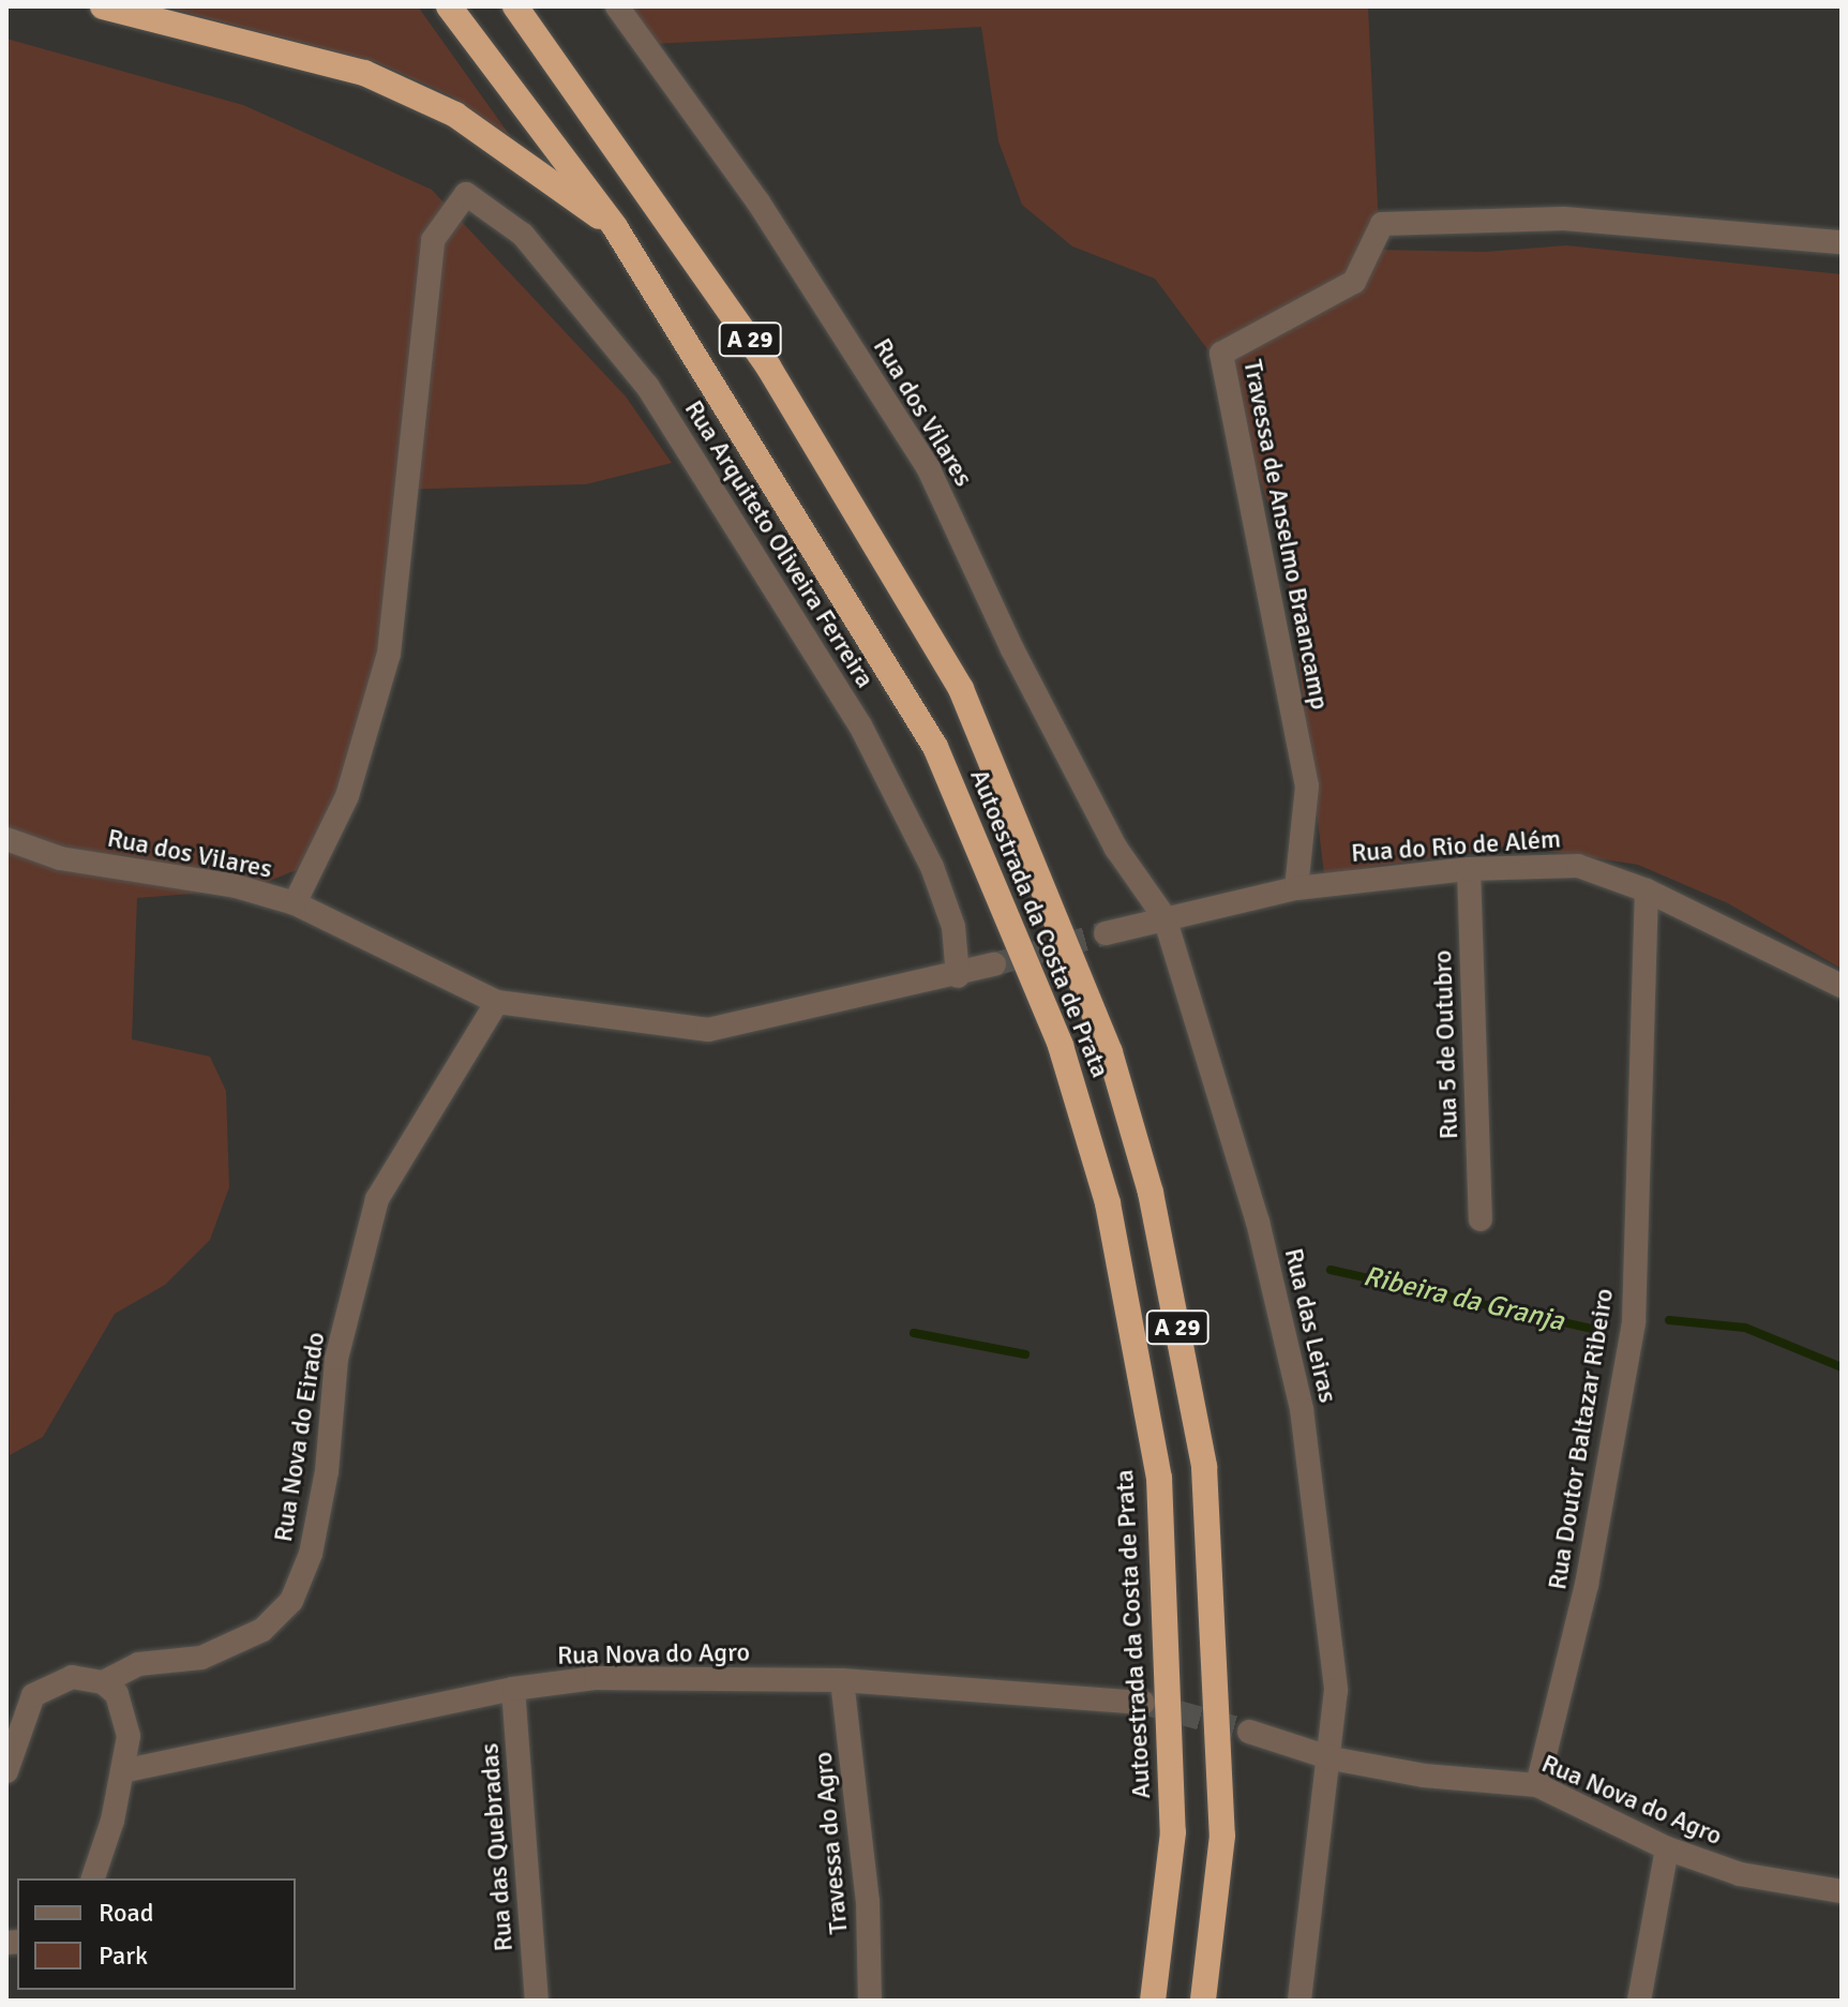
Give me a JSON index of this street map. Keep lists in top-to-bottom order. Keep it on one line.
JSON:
{"streets":{"highway":["A 29","Autoestrada da Costa de Prata"],"street":["Rua dos Vilares","Travessa de Anselmo Braancamp","Rua Arquiteto Oliveira Ferreira","Rua do Rio de Além","Rua 5 de Outubro","Rua das Leiras","Rua Nova do Eirado","Rua Doutor Baltazar Ribeiro","Rua Nova do Agro","Travessa do Agro","Rua das Quebradas"]},"crossings":[["Rua dos Vilares","Rua Arquiteto Oliveira Ferreira"],["Rua dos Vilares","Rua do Rio de Além"],["Rua dos Vilares","Rua das Leiras"],["Travessa de Anselmo Braancamp","Rua do Rio de Além"],["Rua do Rio de Além","Rua 5 de Outubro"],["Rua do Rio de Além","Rua das Leiras"],["Rua do Rio de Além","Rua Doutor Baltazar Ribeiro"],["Rua das Leiras","Rua Nova do Agro"],["Rua Doutor Baltazar Ribeiro","Rua Nova do Agro"],["Rua Nova do Agro","Travessa do Agro"],["Rua Nova do Agro","Rua das Quebradas"]],"water":["Ribeira da Granja"],"legend":["Road","Park"]}
